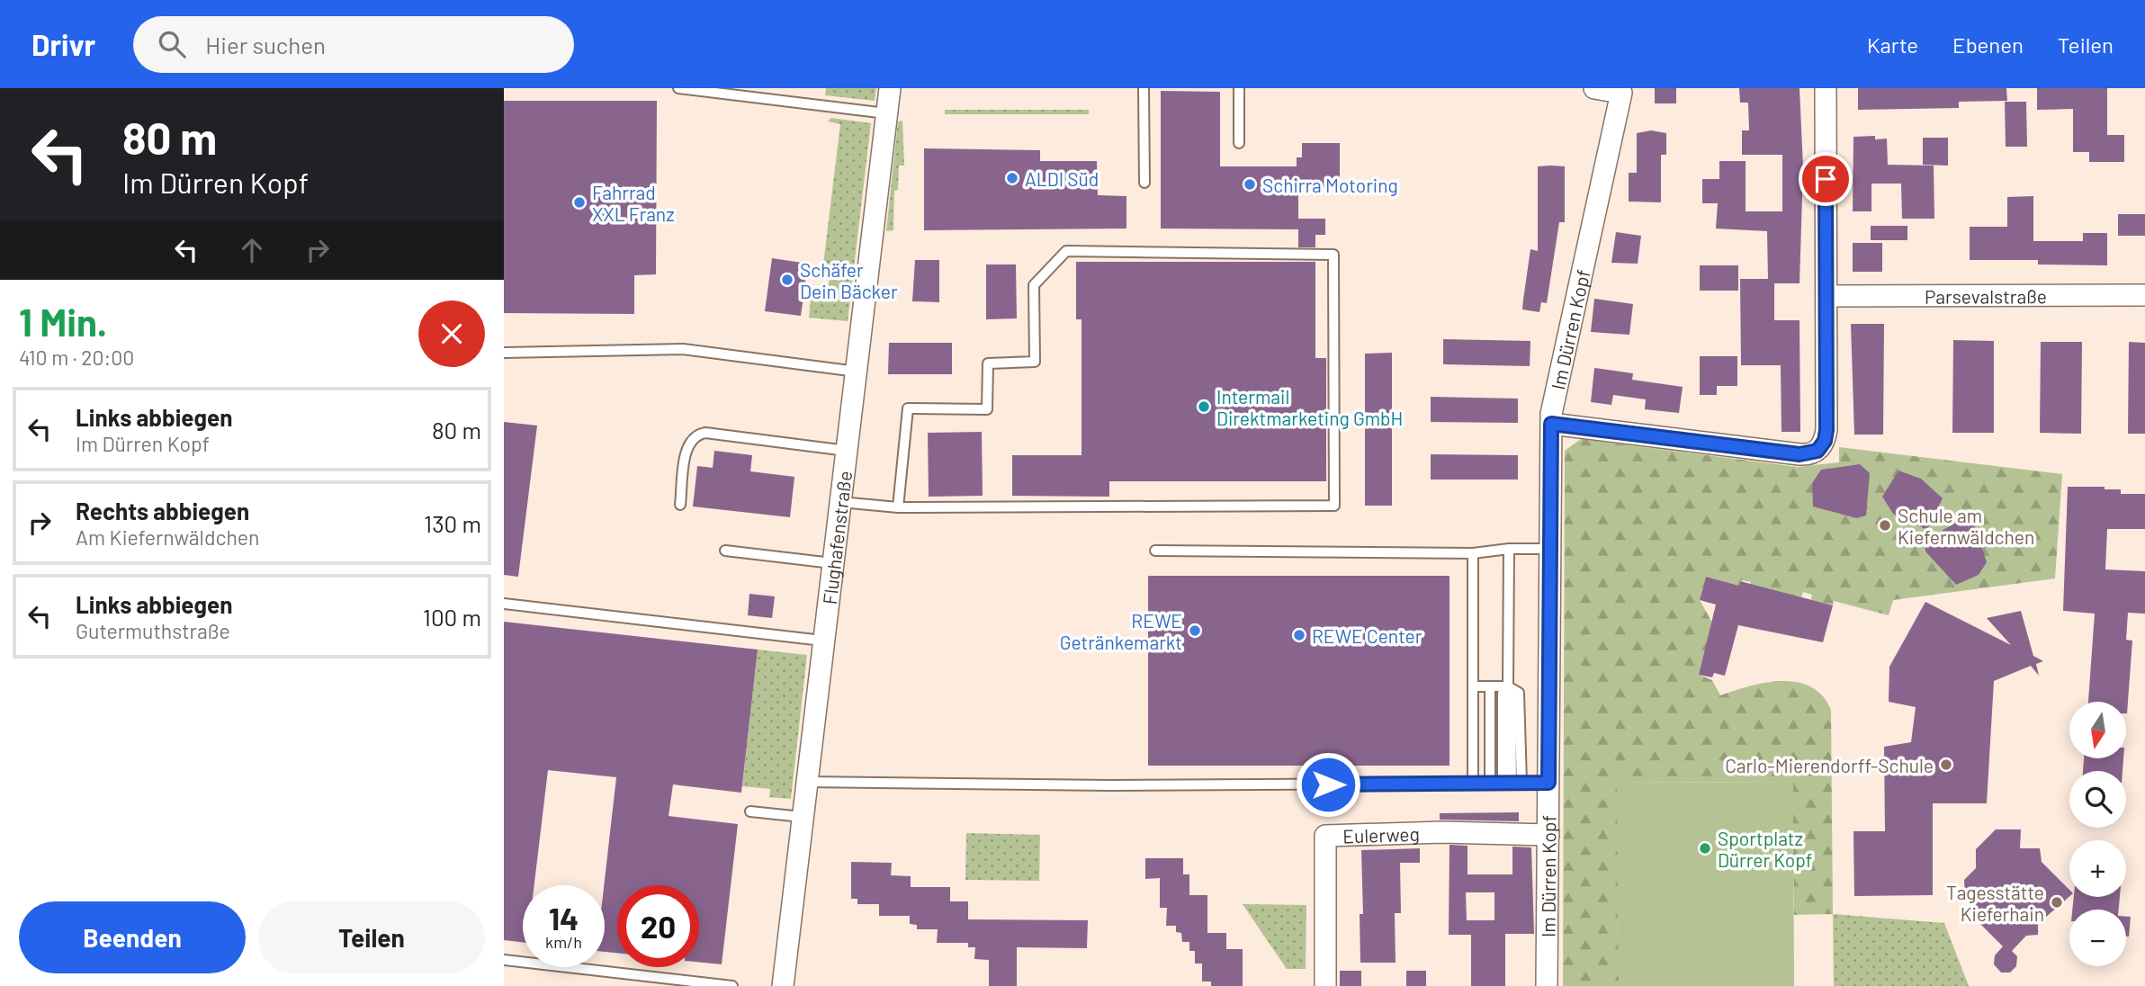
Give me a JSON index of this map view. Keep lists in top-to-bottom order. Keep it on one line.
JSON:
{"streets":{"street":["Parsevalstraße","Im Dürren Kopf","Flughafenstraße","Eulerweg"]},"crossings":[["Im Dürren Kopf","Eulerweg"]],"places":["ALDI Süd","Schirra Motoring","Fahrrad XXL Franz","Schäfer Dein Bäcker","Intermail Direktmarketing GmbH","Schule am Kiefernwäldchen","REWE Getränkemarkt","REWE Center","Carlo-Mierendorff-Schule","Sportplatz Dürrer Kopf","Tagesstätte Kieferhain"],"north":"bottom","page":{"header":"Drivr","search":"Hier suchen","nav":["Karte","Ebenen","Teilen"],"turn":["80 m","Im Dürren Kopf"],"heading":["1 Min.","410 m · 20:00"],"list":[{"name":"Links abbiegen","note":"Im Dürren Kopf","value":"80 m"},{"name":"Rechts abbiegen","note":"Am Kiefernwäldchen","value":"130 m"},{"name":"Links abbiegen","note":"Gutermuthstraße","value":"100 m"}],"map_buttons":["+","−"],"speed":"14 km/h","limit":"20","buttons":["Beenden","Teilen"]}}
